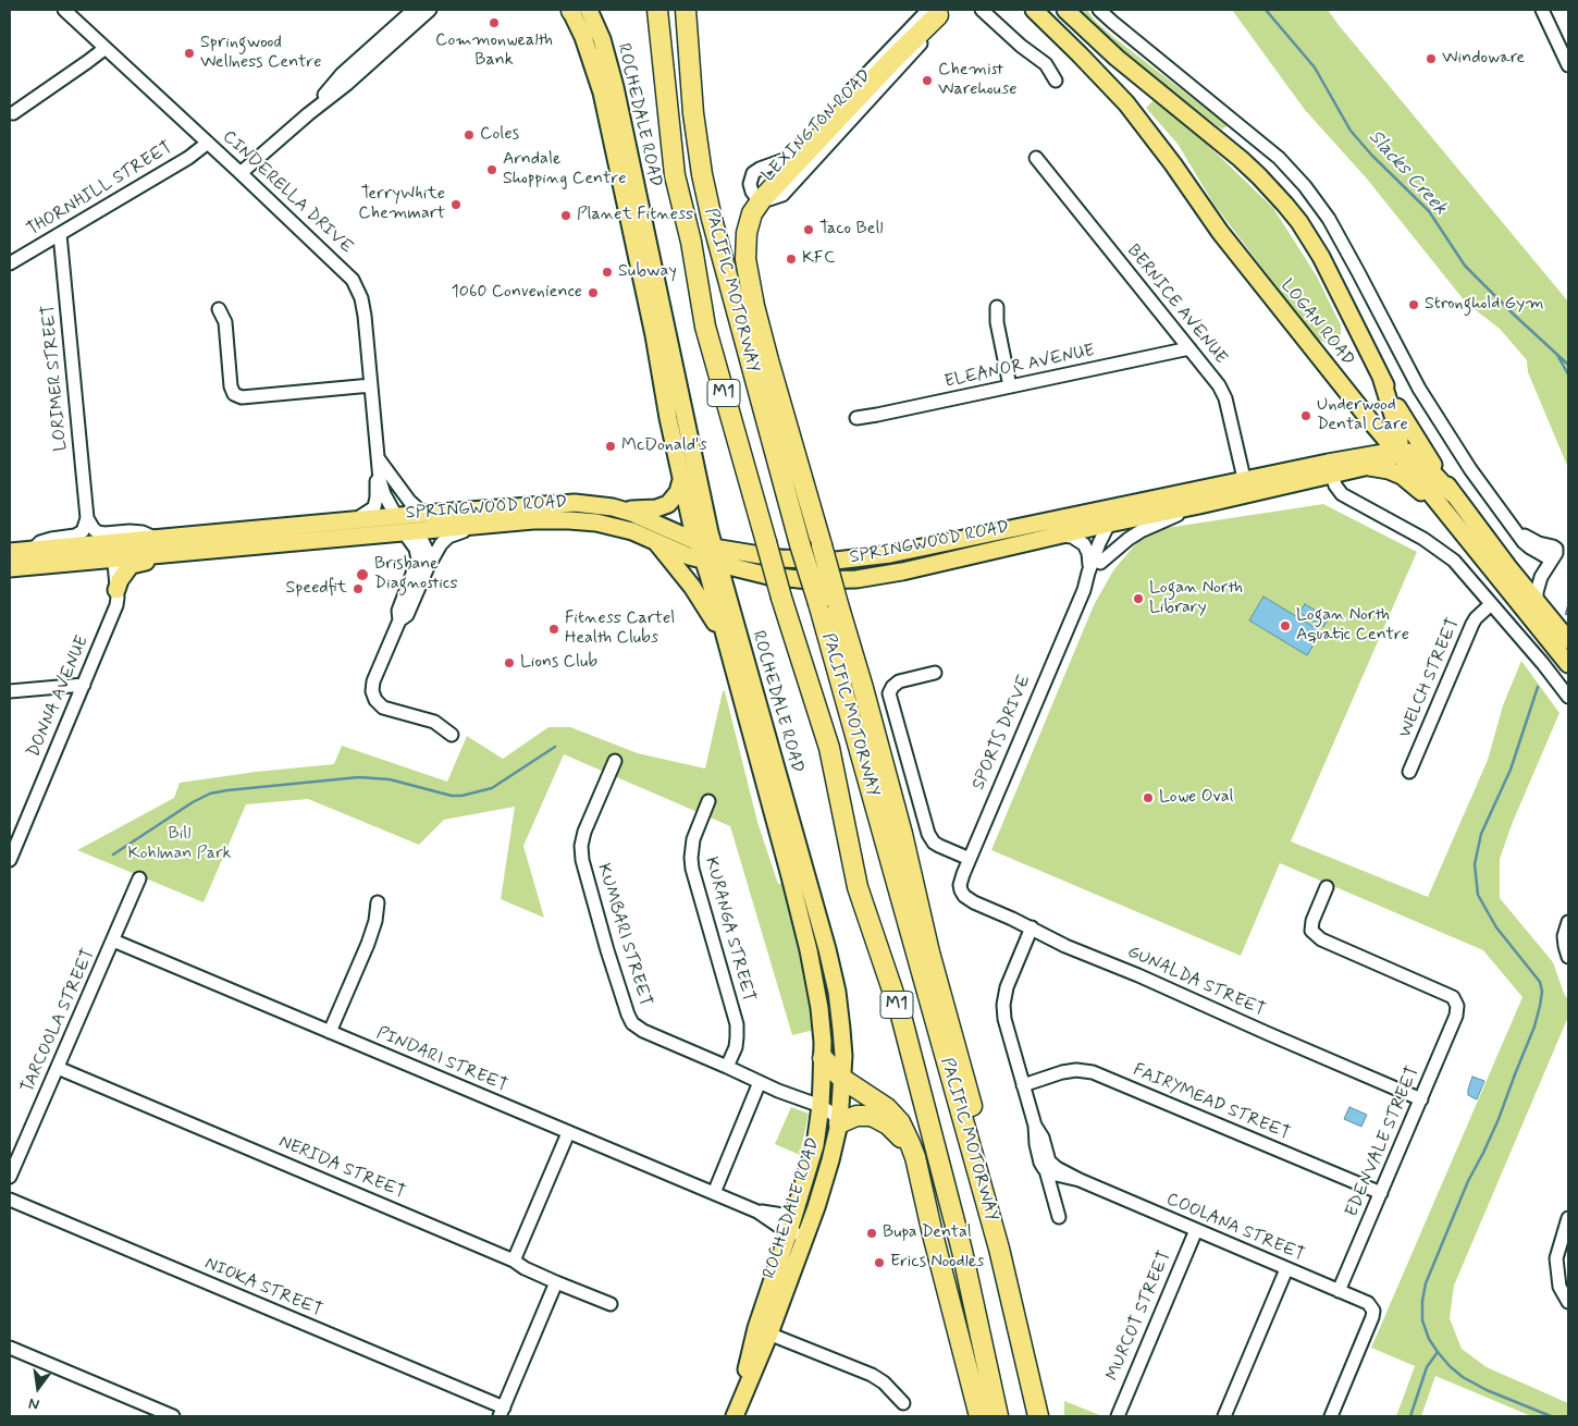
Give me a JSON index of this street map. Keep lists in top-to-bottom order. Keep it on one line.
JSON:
{"streets":{"highway":["PACIFIC MOTORWAY","M1"],"main road":["ROCHEDALE ROAD","LOGAN ROAD","SPRINGWOOD ROAD"],"street":["THORNHILL STREET","CINDERELLA DRIVE","BERNICE AVENUE","ELEANOR AVENUE","LORIMER STREET","WELCH STREET","DONNA AVENUE","SPORTS DRIVE","KURANGA STREET","KUMBARI STREET","GUNALDA STREET","TARCOOLA STREET","PINDARI STREET","FAIRYMEAD STREET","EDENVALE STREET","NERIDA STREET","COOLANA STREET","NIOKA STREET","MURCOT STREET"]},"crossings":[["ROCHEDALE ROAD","SPRINGWOOD ROAD"],["ROCHEDALE ROAD","KUMBARI STREET"],["ROCHEDALE ROAD","PINDARI STREET"],["THORNHILL STREET","CINDERELLA DRIVE"],["THORNHILL STREET","LORIMER STREET"],["BERNICE AVENUE","ELEANOR AVENUE"],["BERNICE AVENUE","SPRINGWOOD ROAD"],["LOGAN ROAD","SPRINGWOOD ROAD"],["SPRINGWOOD ROAD","DONNA AVENUE"],["SPRINGWOOD ROAD","SPORTS DRIVE"],["SPORTS DRIVE","GUNALDA STREET"],["KURANGA STREET","KUMBARI STREET"],["GUNALDA STREET","EDENVALE STREET"],["TARCOOLA STREET","PINDARI STREET"],["TARCOOLA STREET","NERIDA STREET"],["FAIRYMEAD STREET","EDENVALE STREET"],["EDENVALE STREET","COOLANA STREET"],["COOLANA STREET","MURCOT STREET"]],"water":["Slacks Creek"],"parks":["Bill Kohlman Park"],"places":["Commonwealth Bank","Springwood Wellness Centre","Windoware","Chemist Warehouse","Coles","Arndale Shopping Centre","TerryWhite Chemmart","Planet Fitness","Taco Bell","KFC","Subway","1060 Convenience","Stronghold Gym","Underwood Dental Care","McDonald's","Brisbane Diagnostics","Speedfit","Logan North Library","Logan North Aquatic Centre","Fitness Cartel Health Clubs","Lions Club","Lowe Oval","Bupa Dental","Erics Noodles"],"north":"bottom"}
